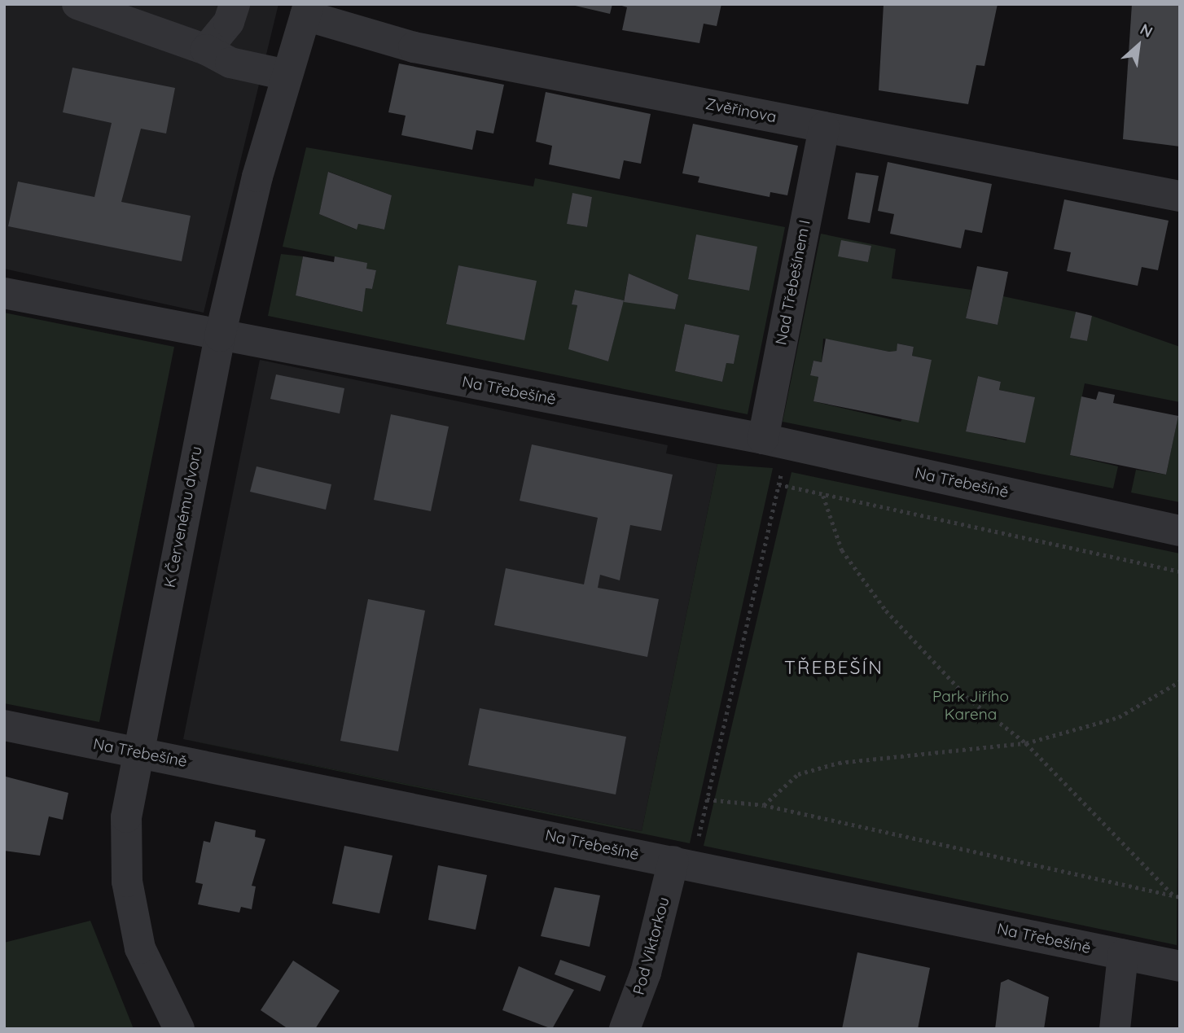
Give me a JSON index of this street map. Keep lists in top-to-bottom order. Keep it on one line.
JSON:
{"streets":{"street":["Zvěřinova","Nad Třebešínem I","Na Třebešíně","K Červenému dvoru","Pod Viktorkou"]},"crossings":[["Zvěřinova","Nad Třebešínem I"],["Zvěřinova","K Červenému dvoru"],["Nad Třebešínem I","Na Třebešíně"],["Na Třebešíně","K Červenému dvoru"],["Na Třebešíně","Pod Viktorkou"]],"districts":["TŘEBEŠÍN"],"parks":["Park Jiřího Karena"],"north":"top right"}
